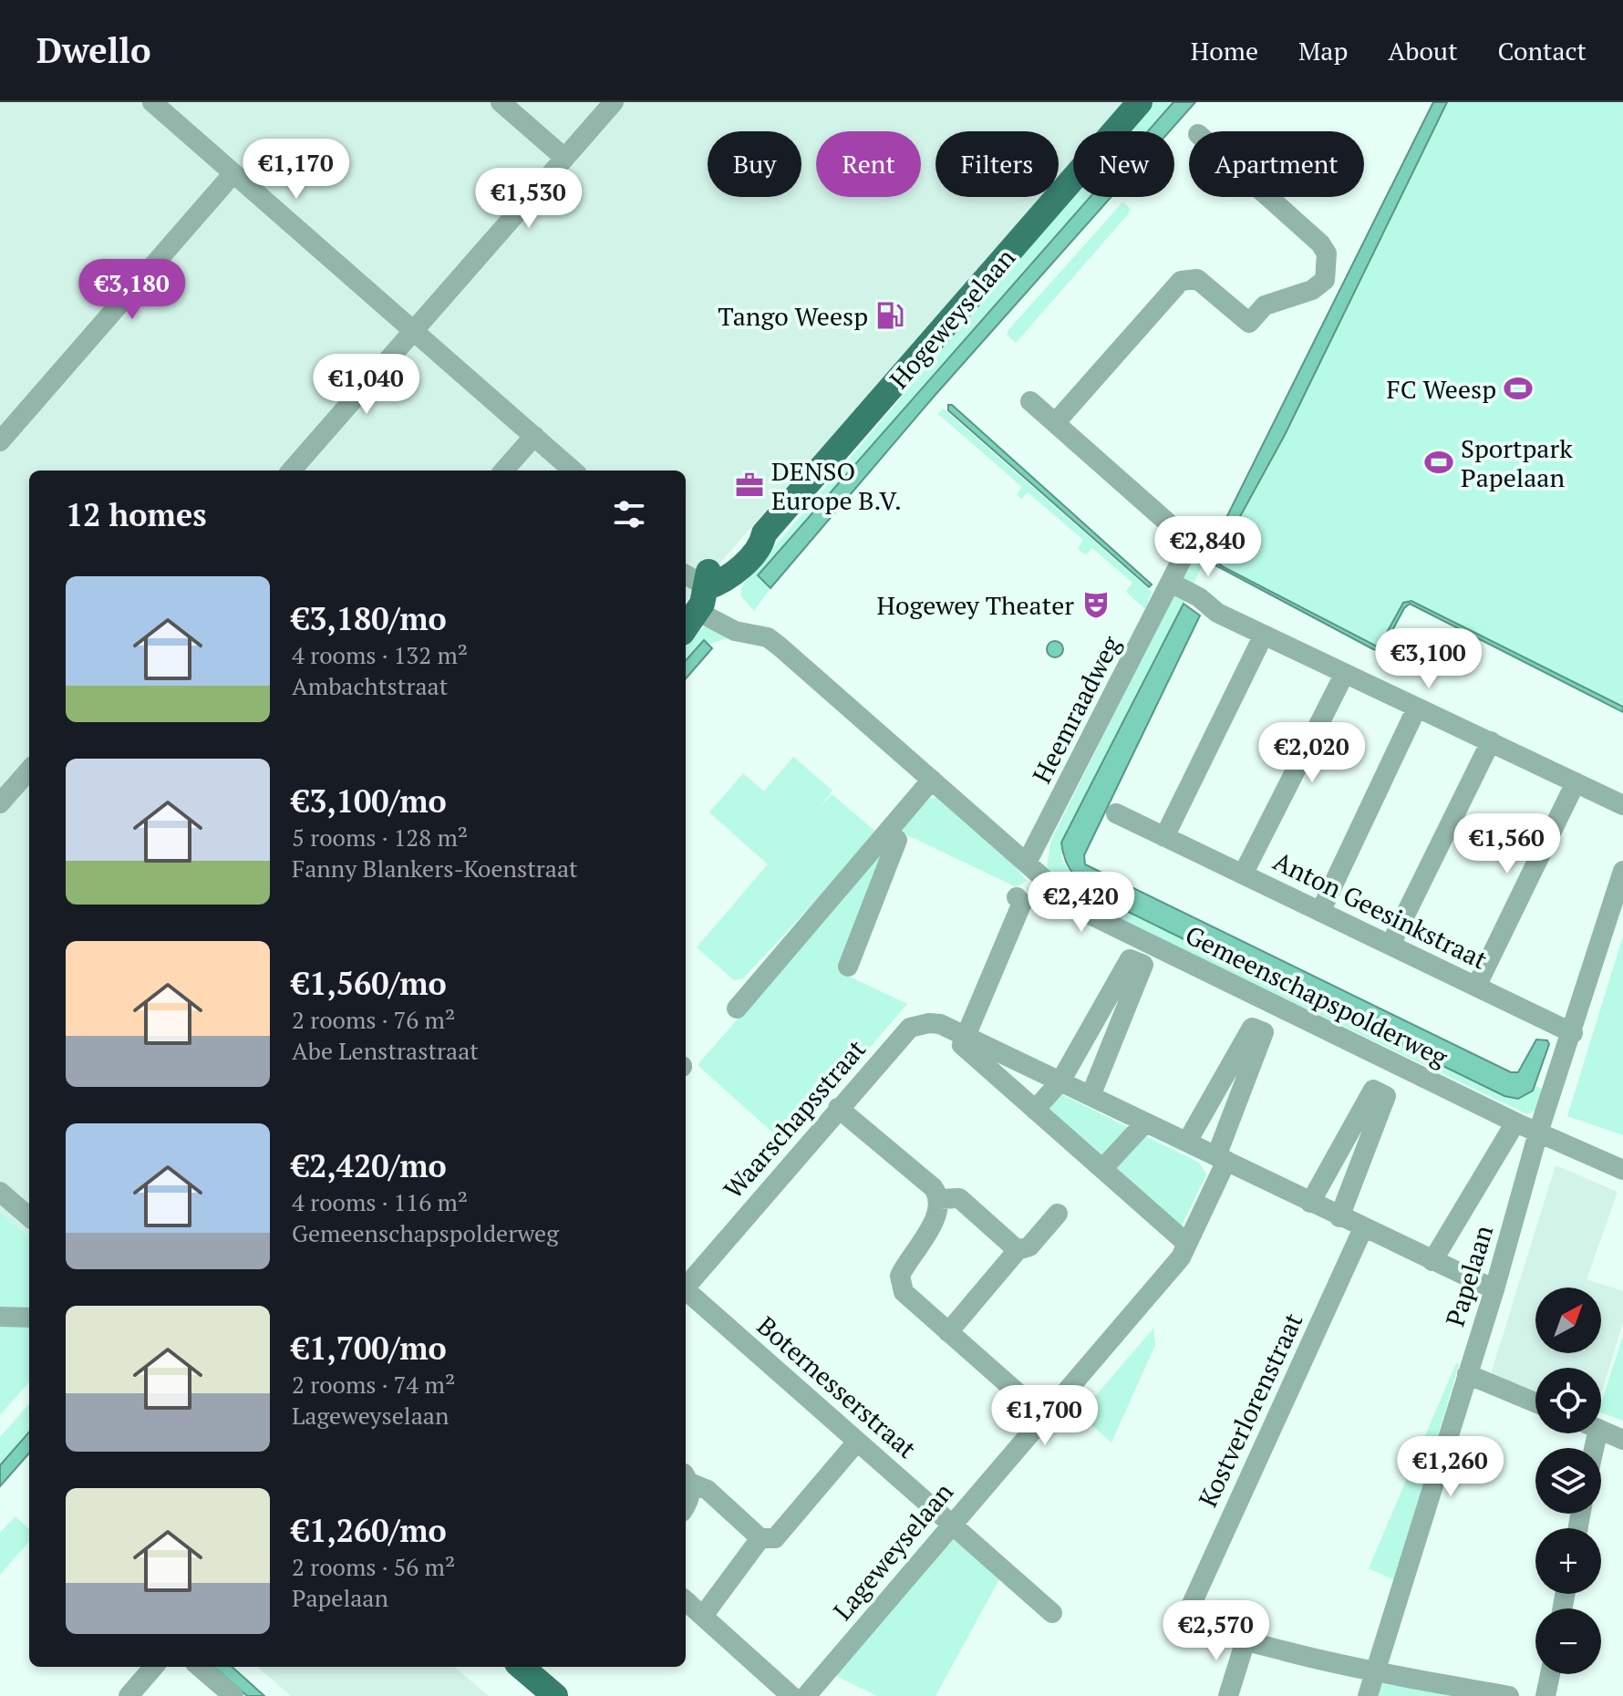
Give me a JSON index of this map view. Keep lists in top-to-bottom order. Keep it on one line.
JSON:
{"streets":{"main road":["Hogeweyselaan"],"street":["Heemraadweg","Anton Geesinkstraat","Gemeenschapspolderweg","Waarschapsstraat","Papelaan","Boternesserstraat","Kostverlorenstraat","Lageweyselaan"]},"crossings":[["Heemraadweg","Gemeenschapspolderweg"],["Anton Geesinkstraat","Papelaan"],["Gemeenschapspolderweg","Papelaan"],["Waarschapsstraat","Papelaan"],["Waarschapsstraat","Kostverlorenstraat"],["Waarschapsstraat","Lageweyselaan"],["Boternesserstraat","Lageweyselaan"]],"places":{"fuel station":["Tango Weesp"],"sports":["FC Weesp","Sportpark Papelaan"],"office":["DENSO Europe B.V."],"theatre":["Hogewey Theater"]},"north":"top right","page":{"header":"Dwello","nav":["Home","Map","About","Contact"],"chip":["Buy","Rent","Filters","New","Apartment"],"price":["€1,170","€1,530","€3,180","€1,040","€2,840","€3,100","€2,020","€1,560","€2,420","€1,700","€1,260","€2,570"],"heading":"12 homes","list":[{"name":"€3,180/mo","note":"4 rooms · 132 m² · Ambachtstraat"},{"name":"€3,100/mo","note":"5 rooms · 128 m² · Fanny Blankers-Koenstraat"},{"name":"€1,560/mo","note":"2 rooms · 76 m² · Abe Lenstrastraat"},{"name":"€2,420/mo","note":"4 rooms · 116 m² · Gemeenschapspolderweg"},{"name":"€1,700/mo","note":"2 rooms · 74 m² · Lageweyselaan"},{"name":"€1,260/mo","note":"2 rooms · 56 m² · Papelaan"}],"map_buttons":["+","−"]}}
